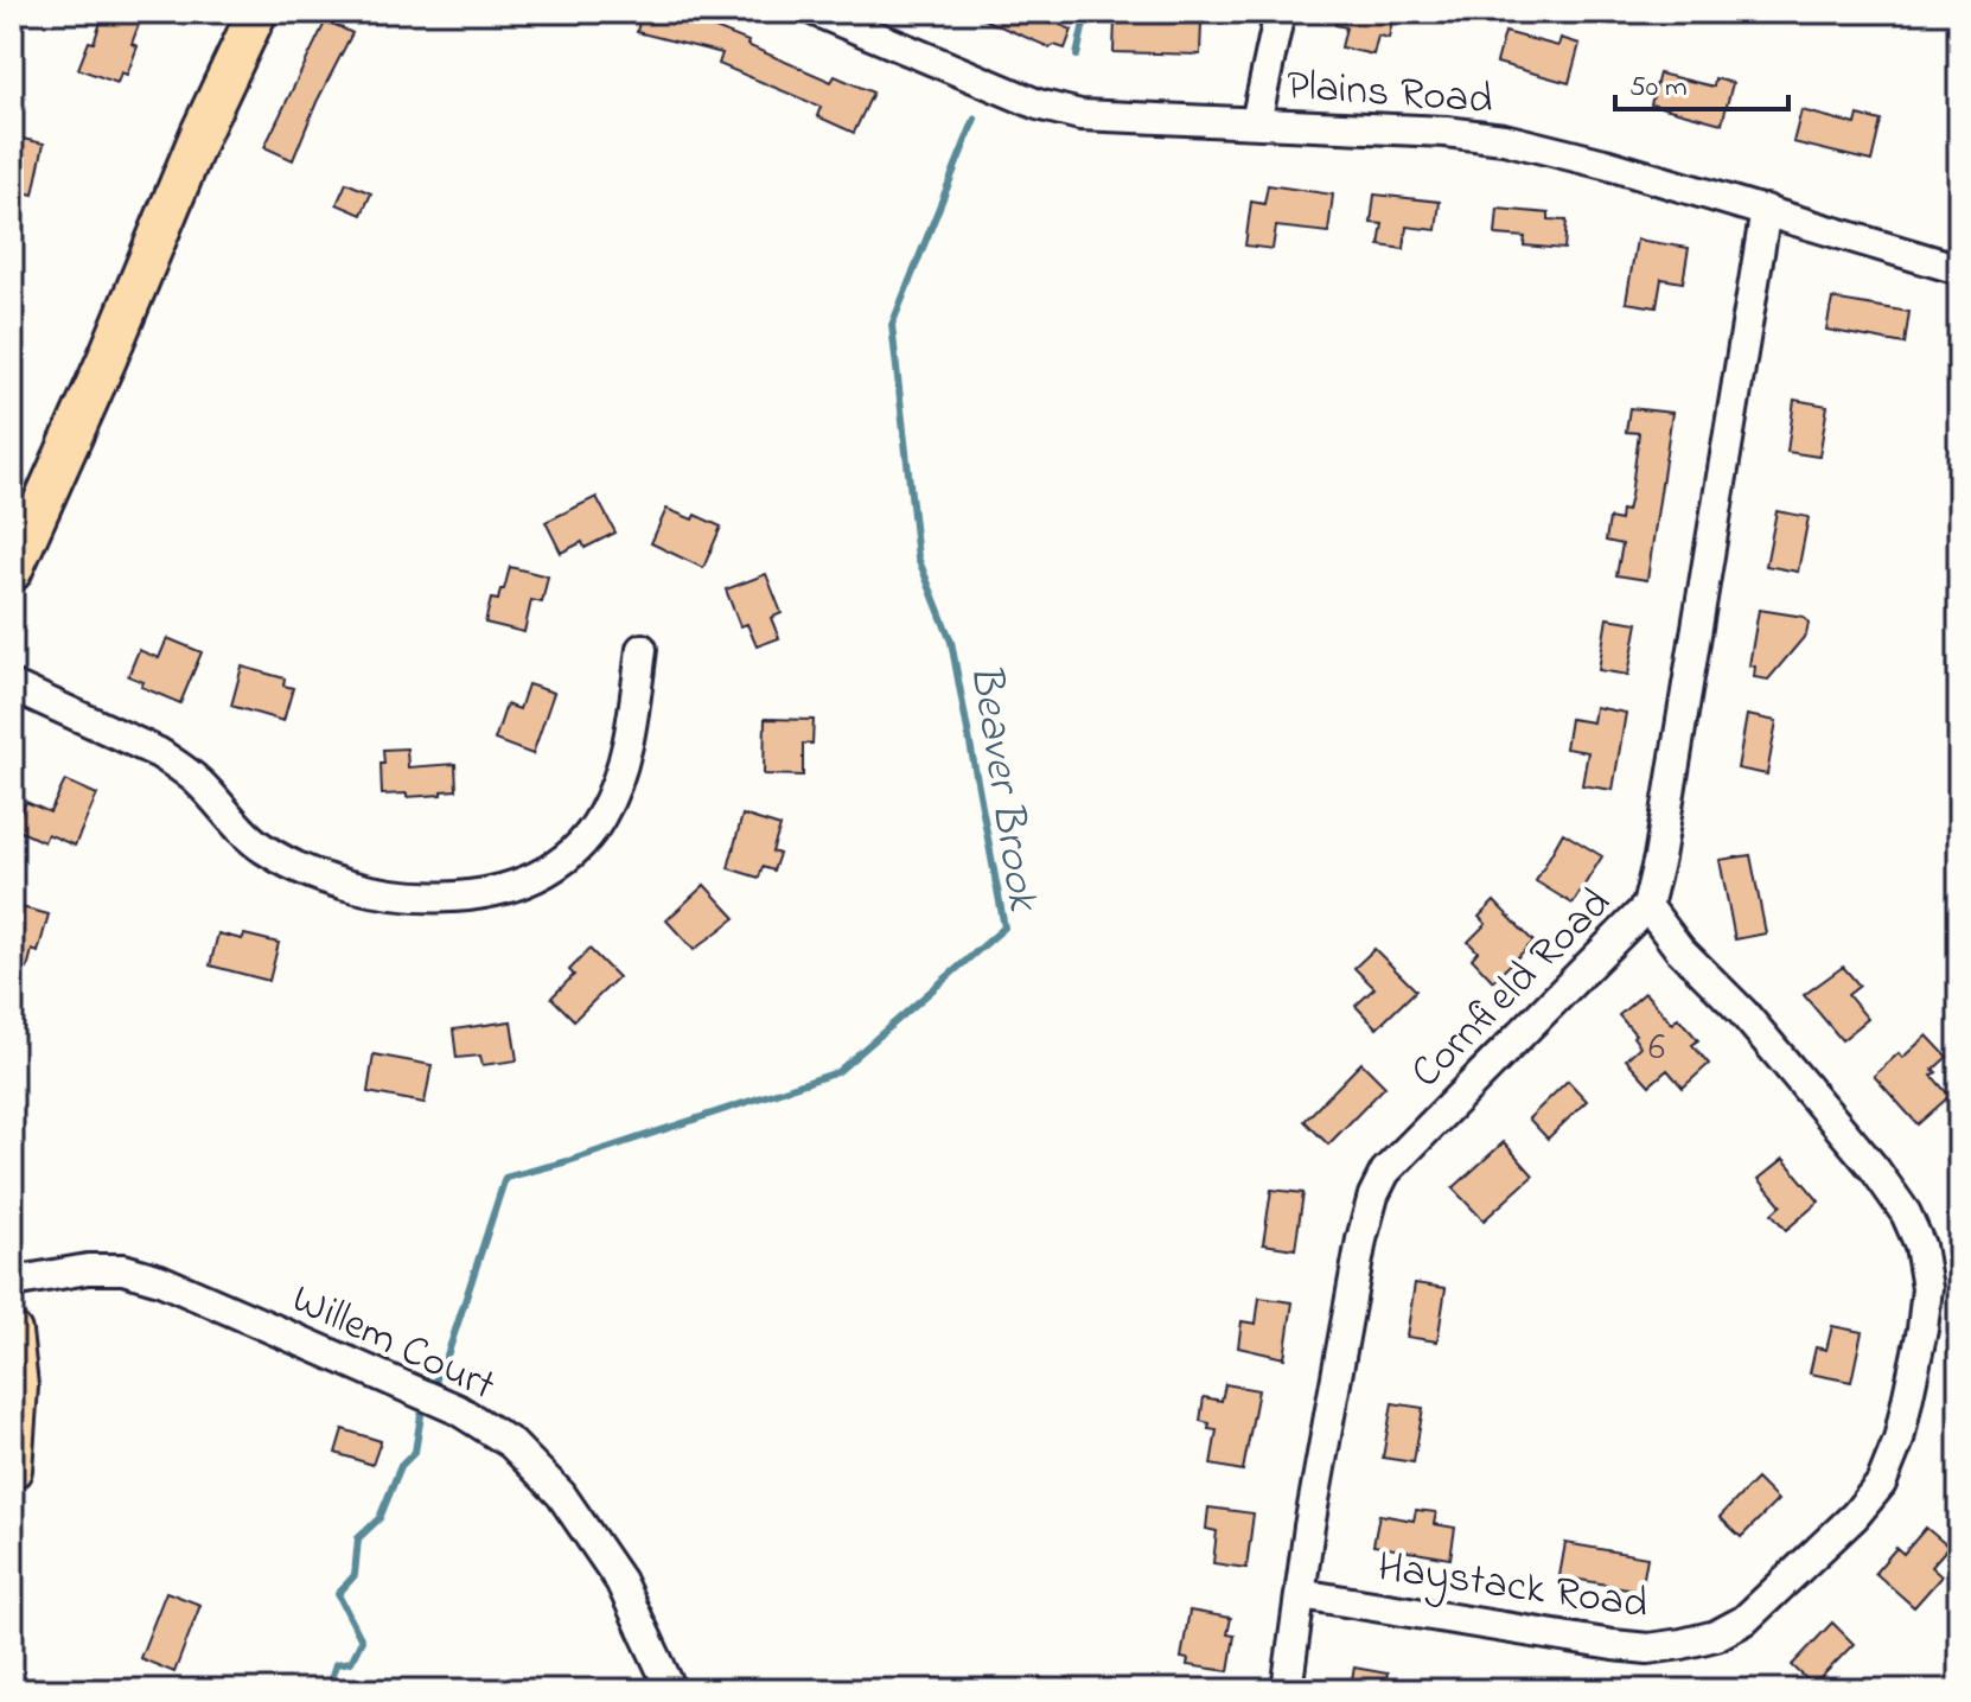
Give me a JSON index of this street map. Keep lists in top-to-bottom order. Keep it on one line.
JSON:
{"streets":{"street":["Plains Road","Cornfield Road","Willem Court","Haystack Road"]},"crossings":[["Plains Road","Cornfield Road"],["Cornfield Road","Haystack Road"]],"water":["Beaver Brook"],"house_numbers":["6"],"scale_bar":"50 m"}
